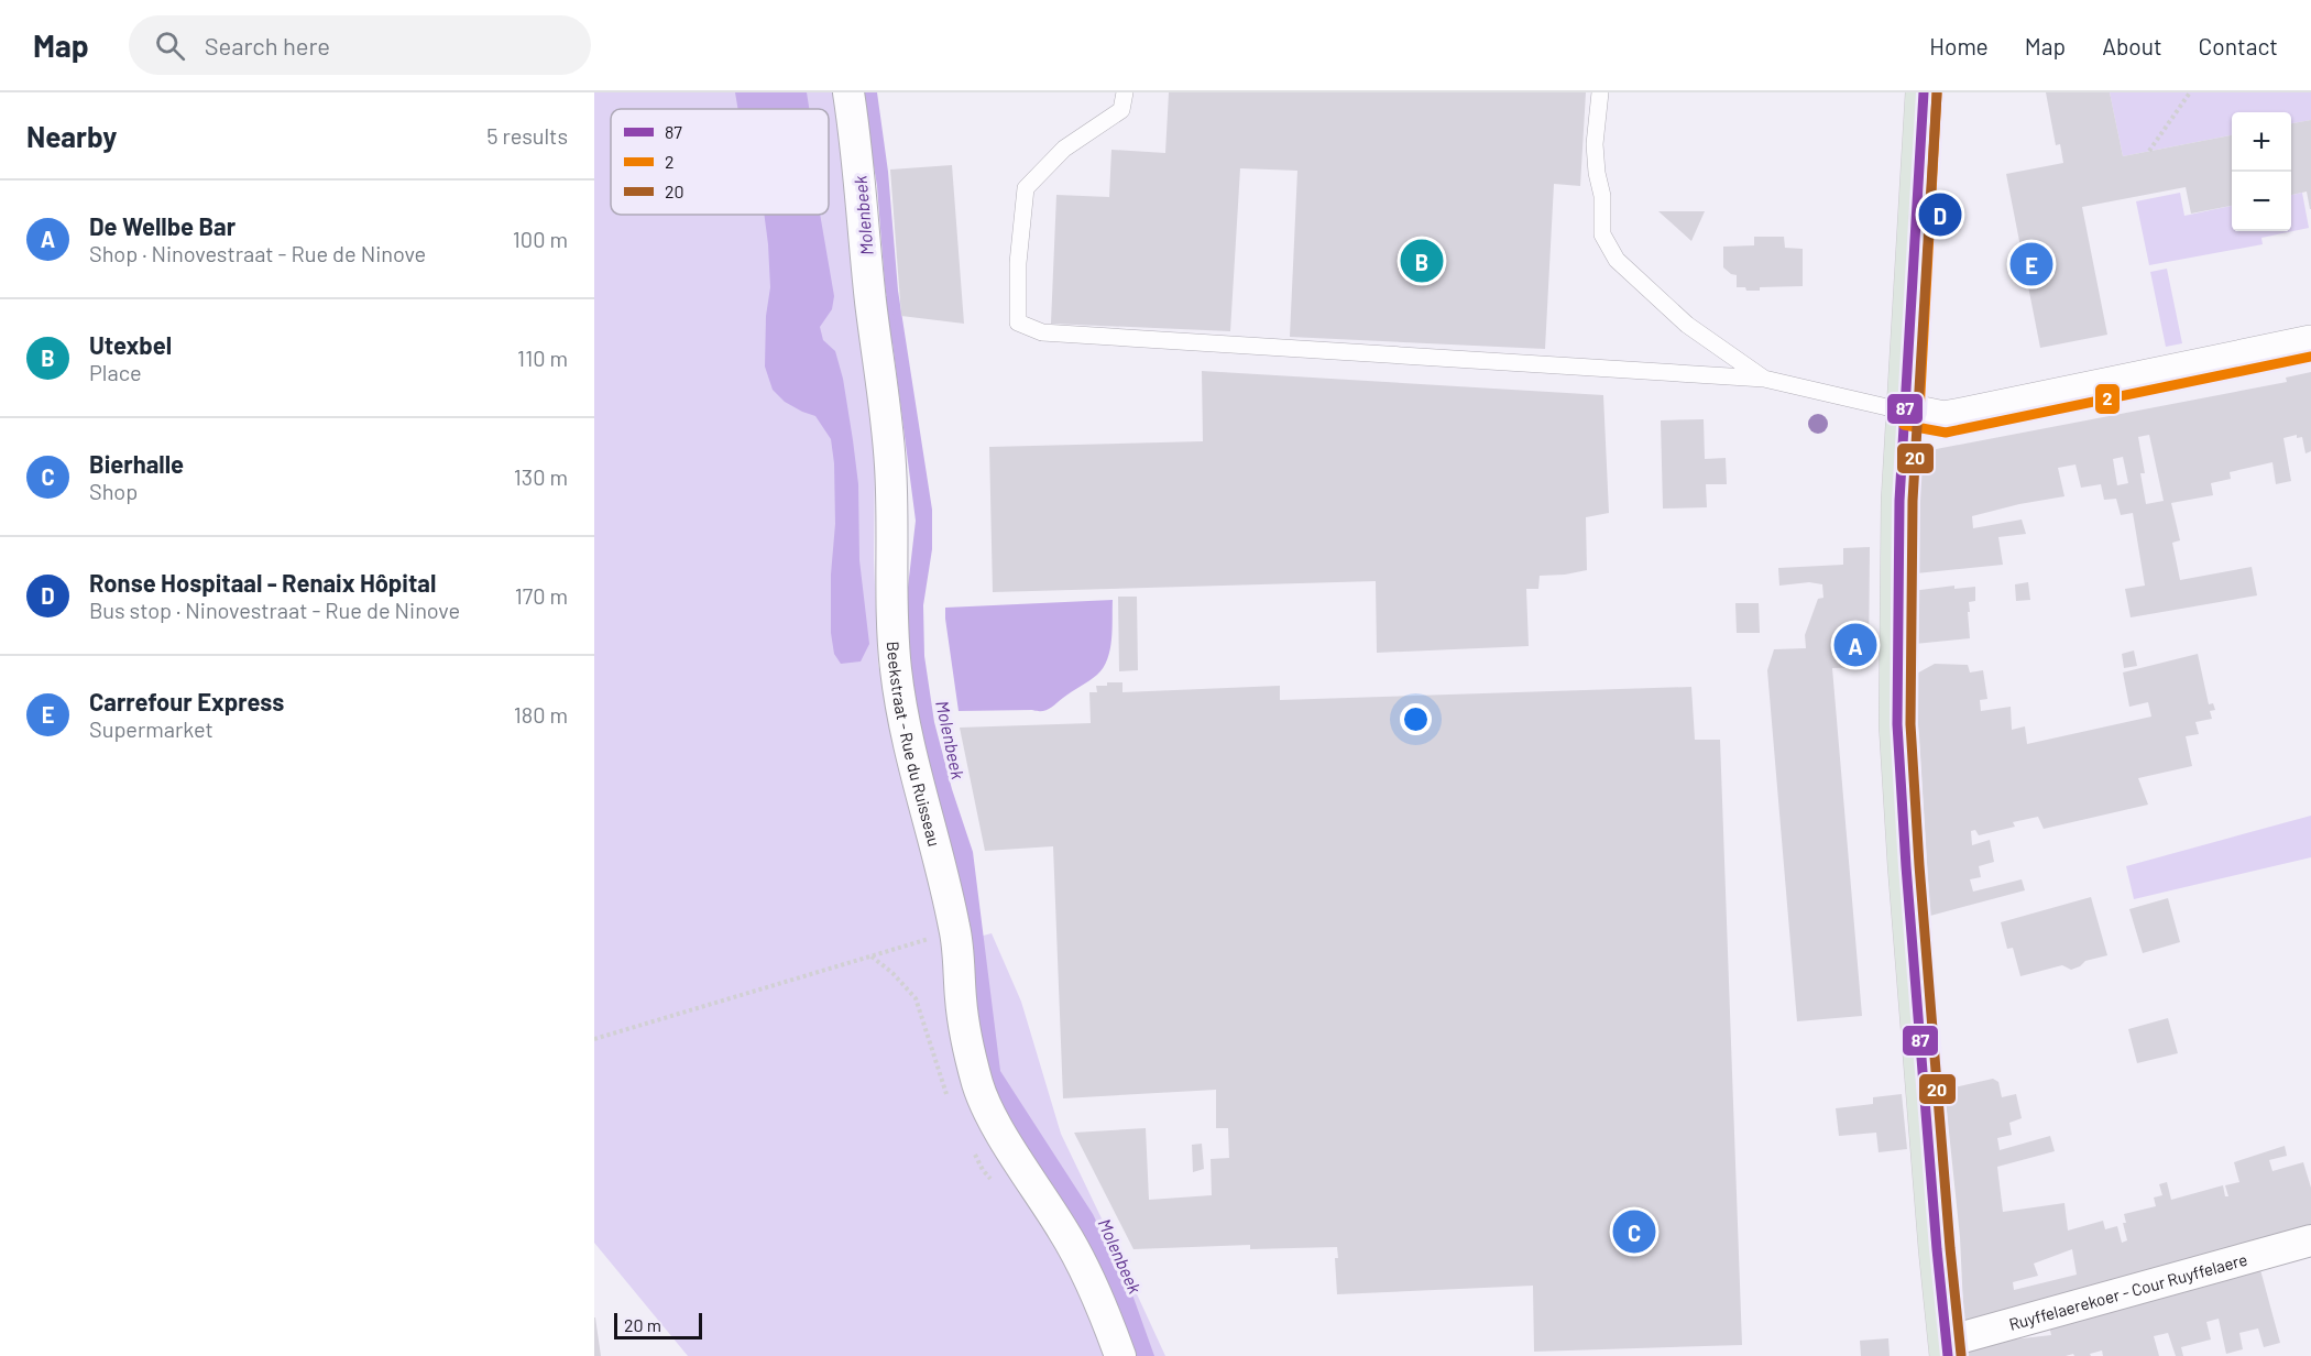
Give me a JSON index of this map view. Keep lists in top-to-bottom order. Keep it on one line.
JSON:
{"streets":{"street":["Beekstraat - Rue du Ruisseau","Ruyffelaerekoer - Cour Ruyffelaere"]},"water":["Molenbeek"],"lines":["transit line 87","transit line 2","transit line 20"],"legend":["87","2","20"],"scale_bar":"20 m","page":{"header":"Map","search":"Search here","nav":["Home","Map","About","Contact"],"heading":["Nearby","5 results"],"map_buttons":["+","−"],"list":[{"mark":"A","name":"De Wellbe Bar","note":"Shop · Ninovestraat - Rue de Ninove","value":"100 m"},{"mark":"B","name":"Utexbel","note":"Place","value":"110 m"},{"mark":"C","name":"Bierhalle","note":"Shop","value":"130 m"},{"mark":"D","name":"Ronse Hospitaal - Renaix Hôpital","note":"Bus stop · Ninovestraat - Rue de Ninove","value":"170 m"},{"mark":"E","name":"Carrefour Express","note":"Supermarket","value":"180 m"}],"pins":["D","B","E","A","C"],"scale":"20 m"}}
